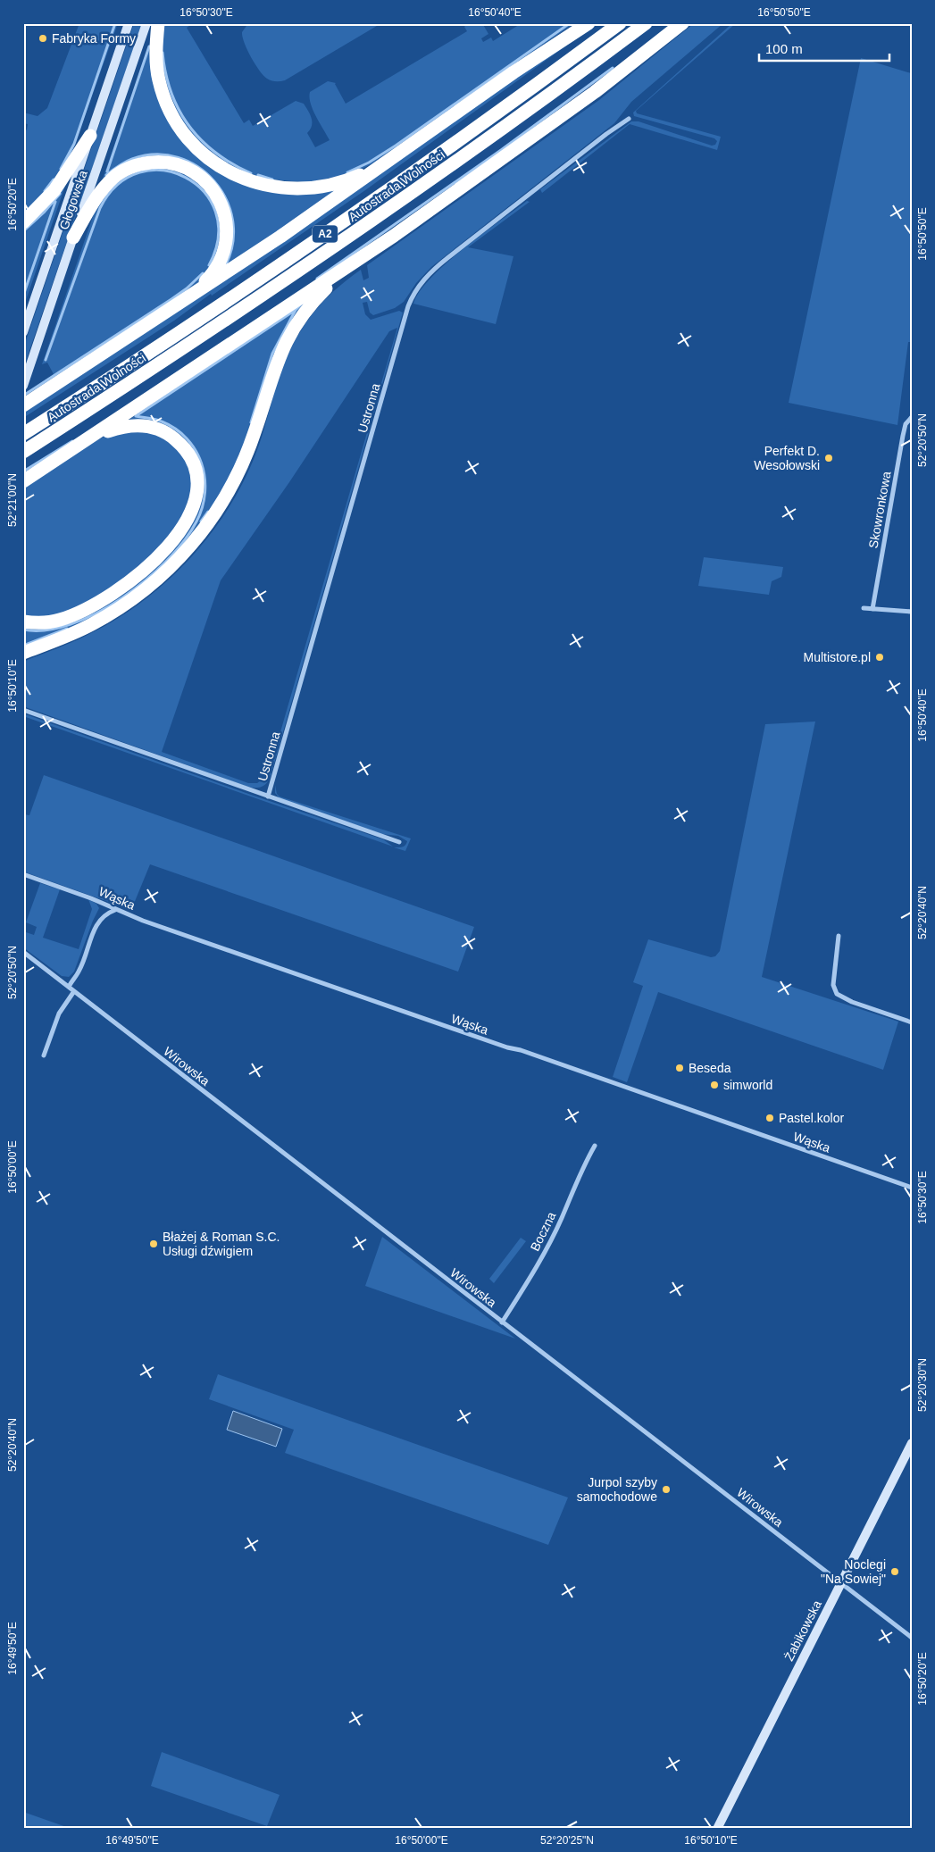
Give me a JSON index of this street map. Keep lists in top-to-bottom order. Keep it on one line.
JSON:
{"streets":{"highway":["Autostrada Wolności","A2"],"main road":["Głogowska","Żabikowska"],"street":["Ustronna","Skowronkowa","Wąska","Wirowska","Boczna"]},"crossings":[["Wirowska","Boczna"],["Wirowska","Żabikowska"]],"places":["Fabryka Formy","Perfekt D. Wesołowski","Multistore.pl","Beseda","simworld","Pastel.kolor","Błażej & Roman S.C. Usługi dźwigiem","Jurpol szyby samochodowe","Noclegi \"Na Sowiej\""],"scale_bar":"100 m","coordinates":["16°50'30\"E","16°50'40\"E","16°50'50\"E","16°50'20\"E","52°20'50\"N","52°21'00\"N","16°50'10\"E","52°20'40\"N","16°50'00\"E","52°20'30\"N","16°49'50\"E","52°20'25\"N"]}
